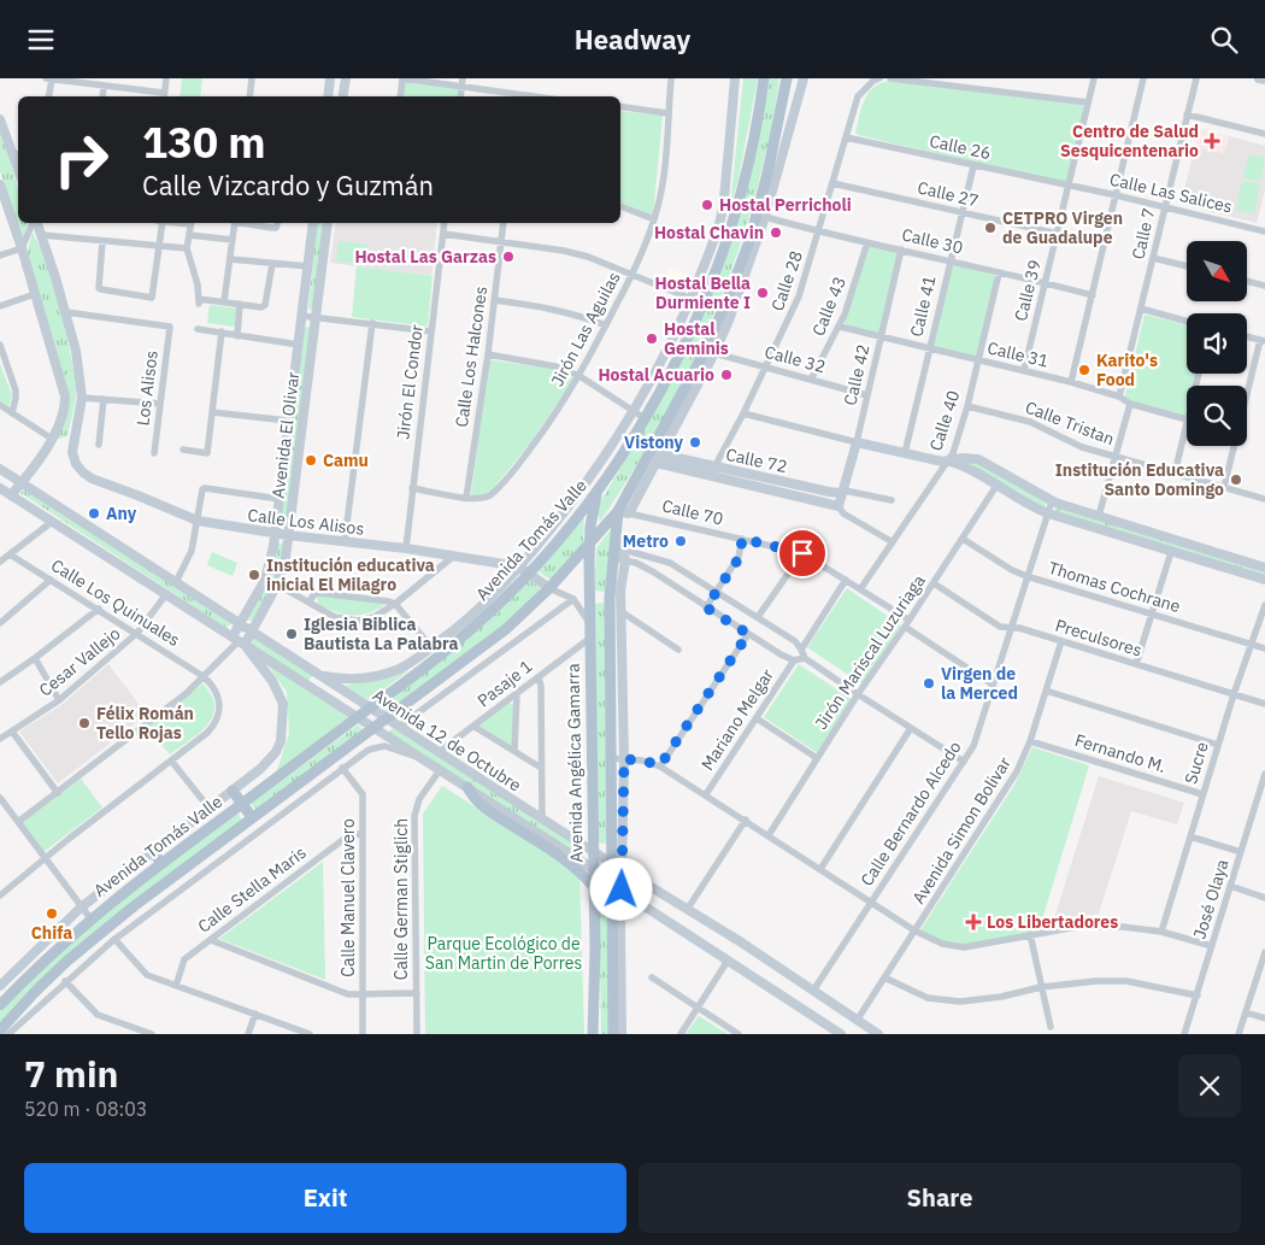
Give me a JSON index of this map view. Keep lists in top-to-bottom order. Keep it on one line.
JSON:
{"streets":{"main road":["Avenida Tomás Valle","Avenida Angélica Gamarra"],"street":["Calle 26","Calle Las Salices","Calle 27","Calle 7","Calle 30","Calle 28","Calle 39","Calle 43","Calle 41","Jirón Las Aguilas","Calle 31","Calle Los Halcones","Calle 32","Calle 42","Jirón El Condor","Los Alisos","Calle 40","Calle Tristan","Avenida El Olivar","Calle 72","Calle 70","Calle Los Alisos","Thomas Cochrane","Calle Los Quinuales","Preculsores","Jirón Mariscal Luzuriaga","Cesar Vallejo","Pasaje 1","Mariano Melgar","Avenida 12 de Octubre","Fernando M.","Sucre","Calle Bernardo Alcedo","Avenida Simon Bolivar","Calle Stella Maris","Calle Manuel Clavero","Calle German Stiglich","José Olaya"]},"crossings":[["Calle 26","Calle Las Salices"],["Calle 26","Calle 28"],["Calle 26","Calle 39"],["Calle 26","Calle 41"],["Calle Las Salices","Calle 7"],["Calle Las Salices","Calle 39"],["Calle 27","Calle 28"],["Calle 27","Calle 39"],["Calle 27","Calle 41"],["Calle 7","Calle 31"],["Calle 30","Calle 28"],["Calle 30","Calle 39"],["Calle 30","Calle 43"],["Calle 30","Calle 41"],["Calle 30","Calle 42"],["Calle 30","Calle 40"],["Calle 30","Avenida Tomás Valle"],["Calle 28","Calle 32"],["Calle 28","Calle 72"],["Calle 39","Calle 31"],["Calle 43","Calle 31"],["Calle 43","Calle 32"],["Calle 41","Calle 31"],["Jirón Las Aguilas","Calle Los Halcones"],["Jirón Las Aguilas","Jirón El Condor"],["Calle 31","Calle 42"],["Calle 31","Calle 40"],["Calle 32","Calle 42"],["Calle 32","Avenida Tomás Valle"],["Calle 42","Calle 72"],["Jirón El Condor","Calle Los Alisos"],["Los Alisos","Calle Los Alisos"],["Calle 40","Calle Tristan"],["Calle 40","Calle 70"],["Avenida El Olivar","Calle Los Alisos"],["Avenida El Olivar","Avenida Tomás Valle"],["Avenida El Olivar","Avenida 12 de Octubre"],["Calle 70","Avenida Tomás Valle"],["Calle 70","Jirón Mariscal Luzuriaga"],["Calle 70","Avenida Angélica Gamarra"],["Calle 70","Calle Bernardo Alcedo"],["Calle Los Alisos","Avenida Tomás Valle"],["Avenida Tomás Valle","Avenida 12 de Octubre"],["Avenida Tomás Valle","Avenida Angélica Gamarra"],["Thomas Cochrane","Jirón Mariscal Luzuriaga"],["Thomas Cochrane","Sucre"],["Thomas Cochrane","Calle Bernardo Alcedo"],["Calle Los Quinuales","Cesar Vallejo"],["Preculsores","Jirón Mariscal Luzuriaga"],["Preculsores","Sucre"],["Preculsores","Calle Bernardo Alcedo"],["Preculsores","Avenida Simon Bolivar"],["Cesar Vallejo","Avenida 12 de Octubre"],["Pasaje 1","Avenida 12 de Octubre"],["Pasaje 1","Avenida Angélica Gamarra"],["Avenida 12 de Octubre","Avenida Angélica Gamarra"],["Avenida 12 de Octubre","Calle Bernardo Alcedo"],["Avenida 12 de Octubre","Avenida Simon Bolivar"],["Avenida 12 de Octubre","Calle German Stiglich"],["Fernando M.","Sucre"],["Fernando M.","Avenida Simon Bolivar"],["Calle Stella Maris","Calle Manuel Clavero"]],"parks":["Parque Ecológico de San Martin de Porres"],"places":{"health":["Centro de Salud Sesquicentenario","Los Libertadores"],"other":["Hostal Perricholi","CETPRO Virgen de Guadalupe","Hostal Chavin","Hostal Las Garzas","Hostal Bella Durmiente I","Hostal Geminis","Karito's Food","Hostal Acuario","Vistony","Camu","Institución Educativa Santo Domingo","Any","Metro","Institución educativa inicial El Milagro","Iglesia Biblica Bautista La Palabra","Virgen de la Merced","Félix Román Tello Rojas","Chifa"]},"north":"bottom right","page":{"header":"Headway","turn":["130 m","Calle Vizcardo y Guzmán"],"heading":["7 min","520 m · 08:03"],"buttons":["Exit","Share"]}}
